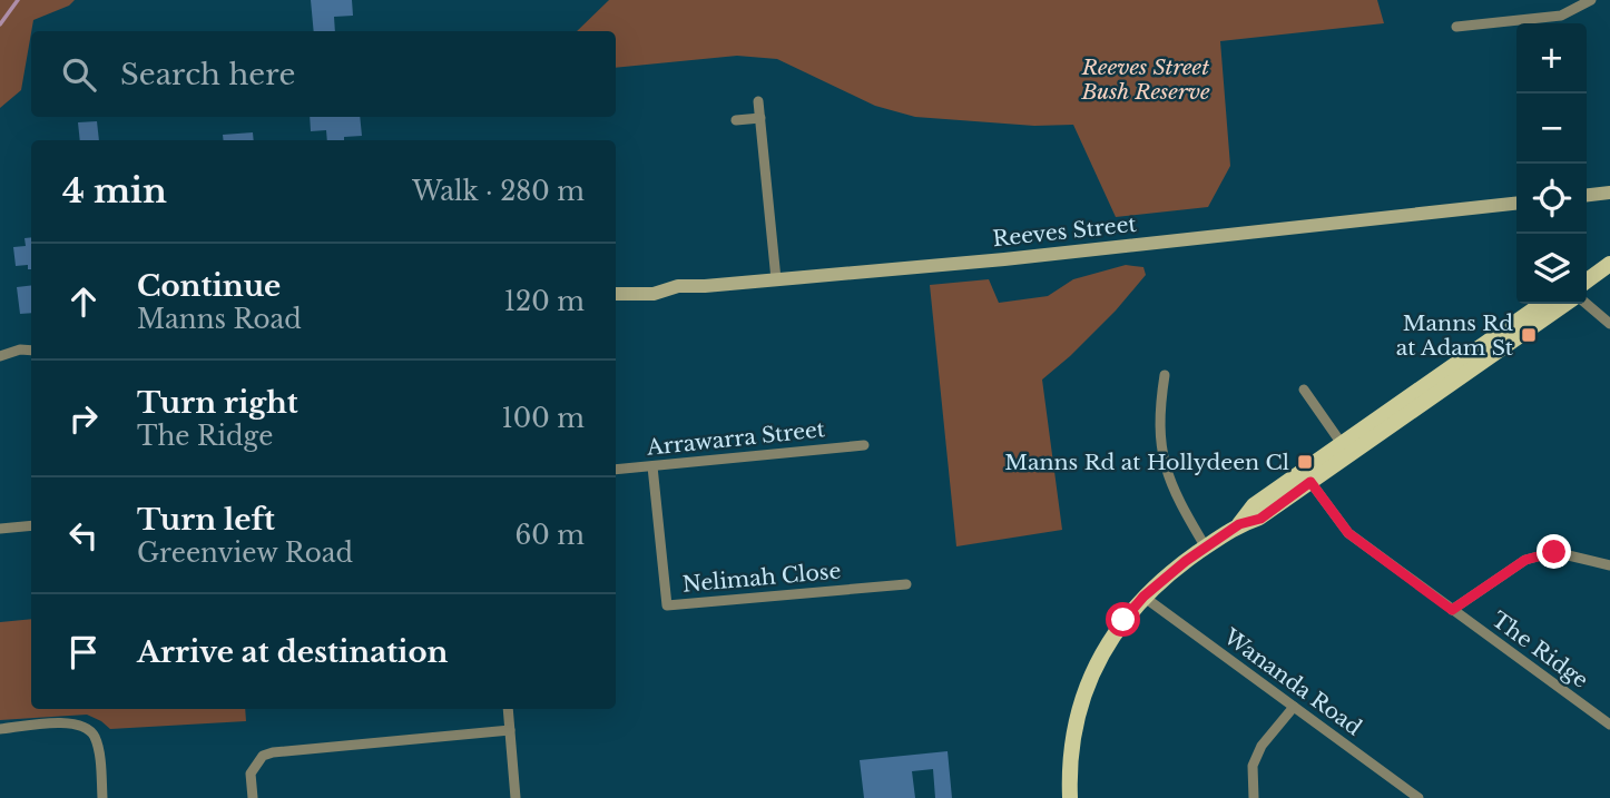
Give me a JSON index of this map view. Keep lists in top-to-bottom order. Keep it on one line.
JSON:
{"streets":{"street":["Reeves Street","Arrawarra Street","Nelimah Close","The Ridge","Wananda Road"]},"crossings":[["Arrawarra Street","Nelimah Close"]],"parks":["Reeves Street Bush Reserve"],"places":{"transit":["Manns Rd at Adam St","Manns Rd at Hollydeen Cl"]},"page":{"map_buttons":["+","−"],"search":"Search here","heading":["4 min","Walk · 280 m"],"list":[["Continue","Manns Road","120 m"],["Turn right","The Ridge","100 m"],["Turn left","Greenview Road","60 m"],"Arrive at destination"]}}
